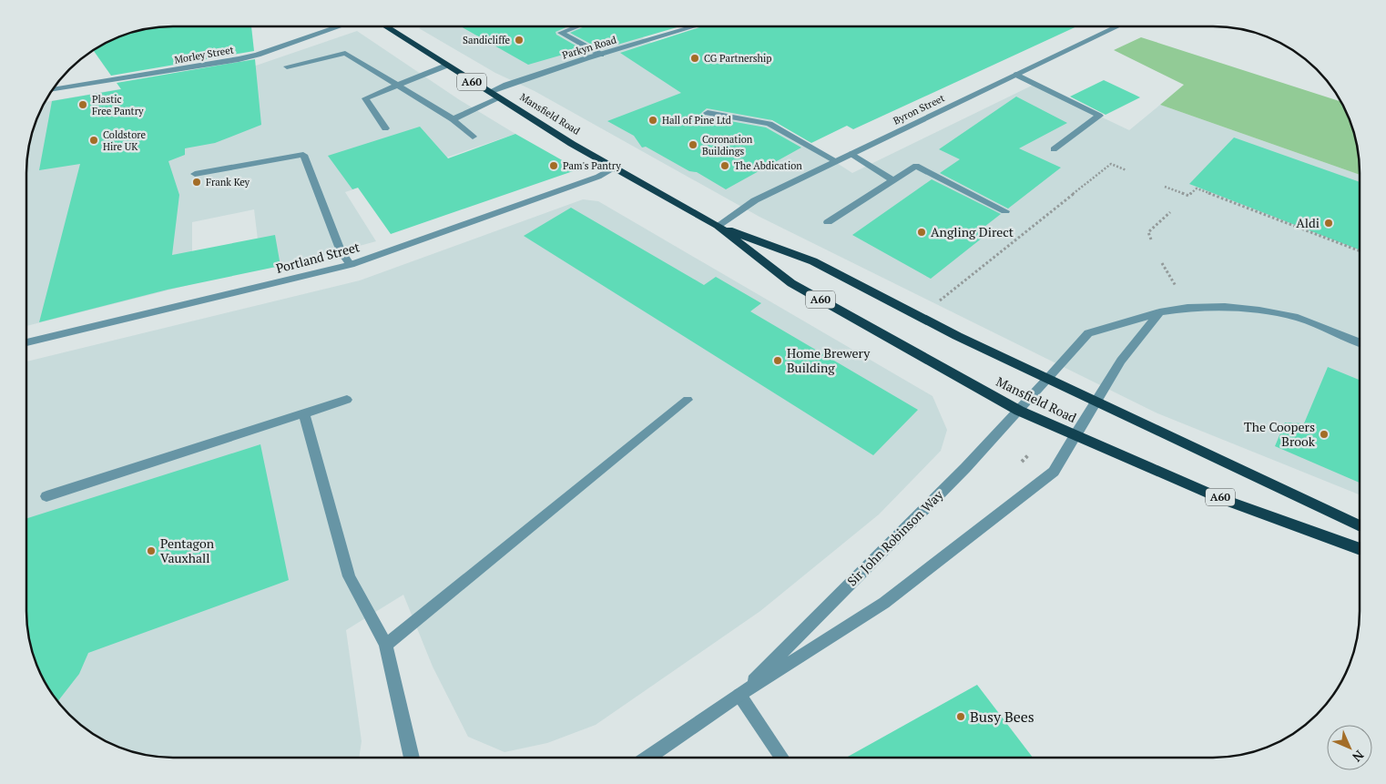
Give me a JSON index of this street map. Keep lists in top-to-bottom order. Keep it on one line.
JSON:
{"streets":{"highway":["A60","Mansfield Road"],"street":["Parkyn Road","Morley Street","Byron Street","Portland Street","Sir John Robinson Way"]},"crossings":[["Parkyn Road","Mansfield Road"],["Byron Street","Mansfield Road"],["Mansfield Road","Portland Street"],["Mansfield Road","Sir John Robinson Way"]],"places":["Sandicliffe","CG Partnership","Plastic Free Pantry","Hall of Pine Ltd","Coldstore Hire UK","Coronation Buildings","Pam's Pantry","The Abdication","Frank Key","Aldi","Angling Direct","Home Brewery Building","The Coopers Brook","Pentagon Vauxhall","Busy Bees"],"north":"bottom right"}
